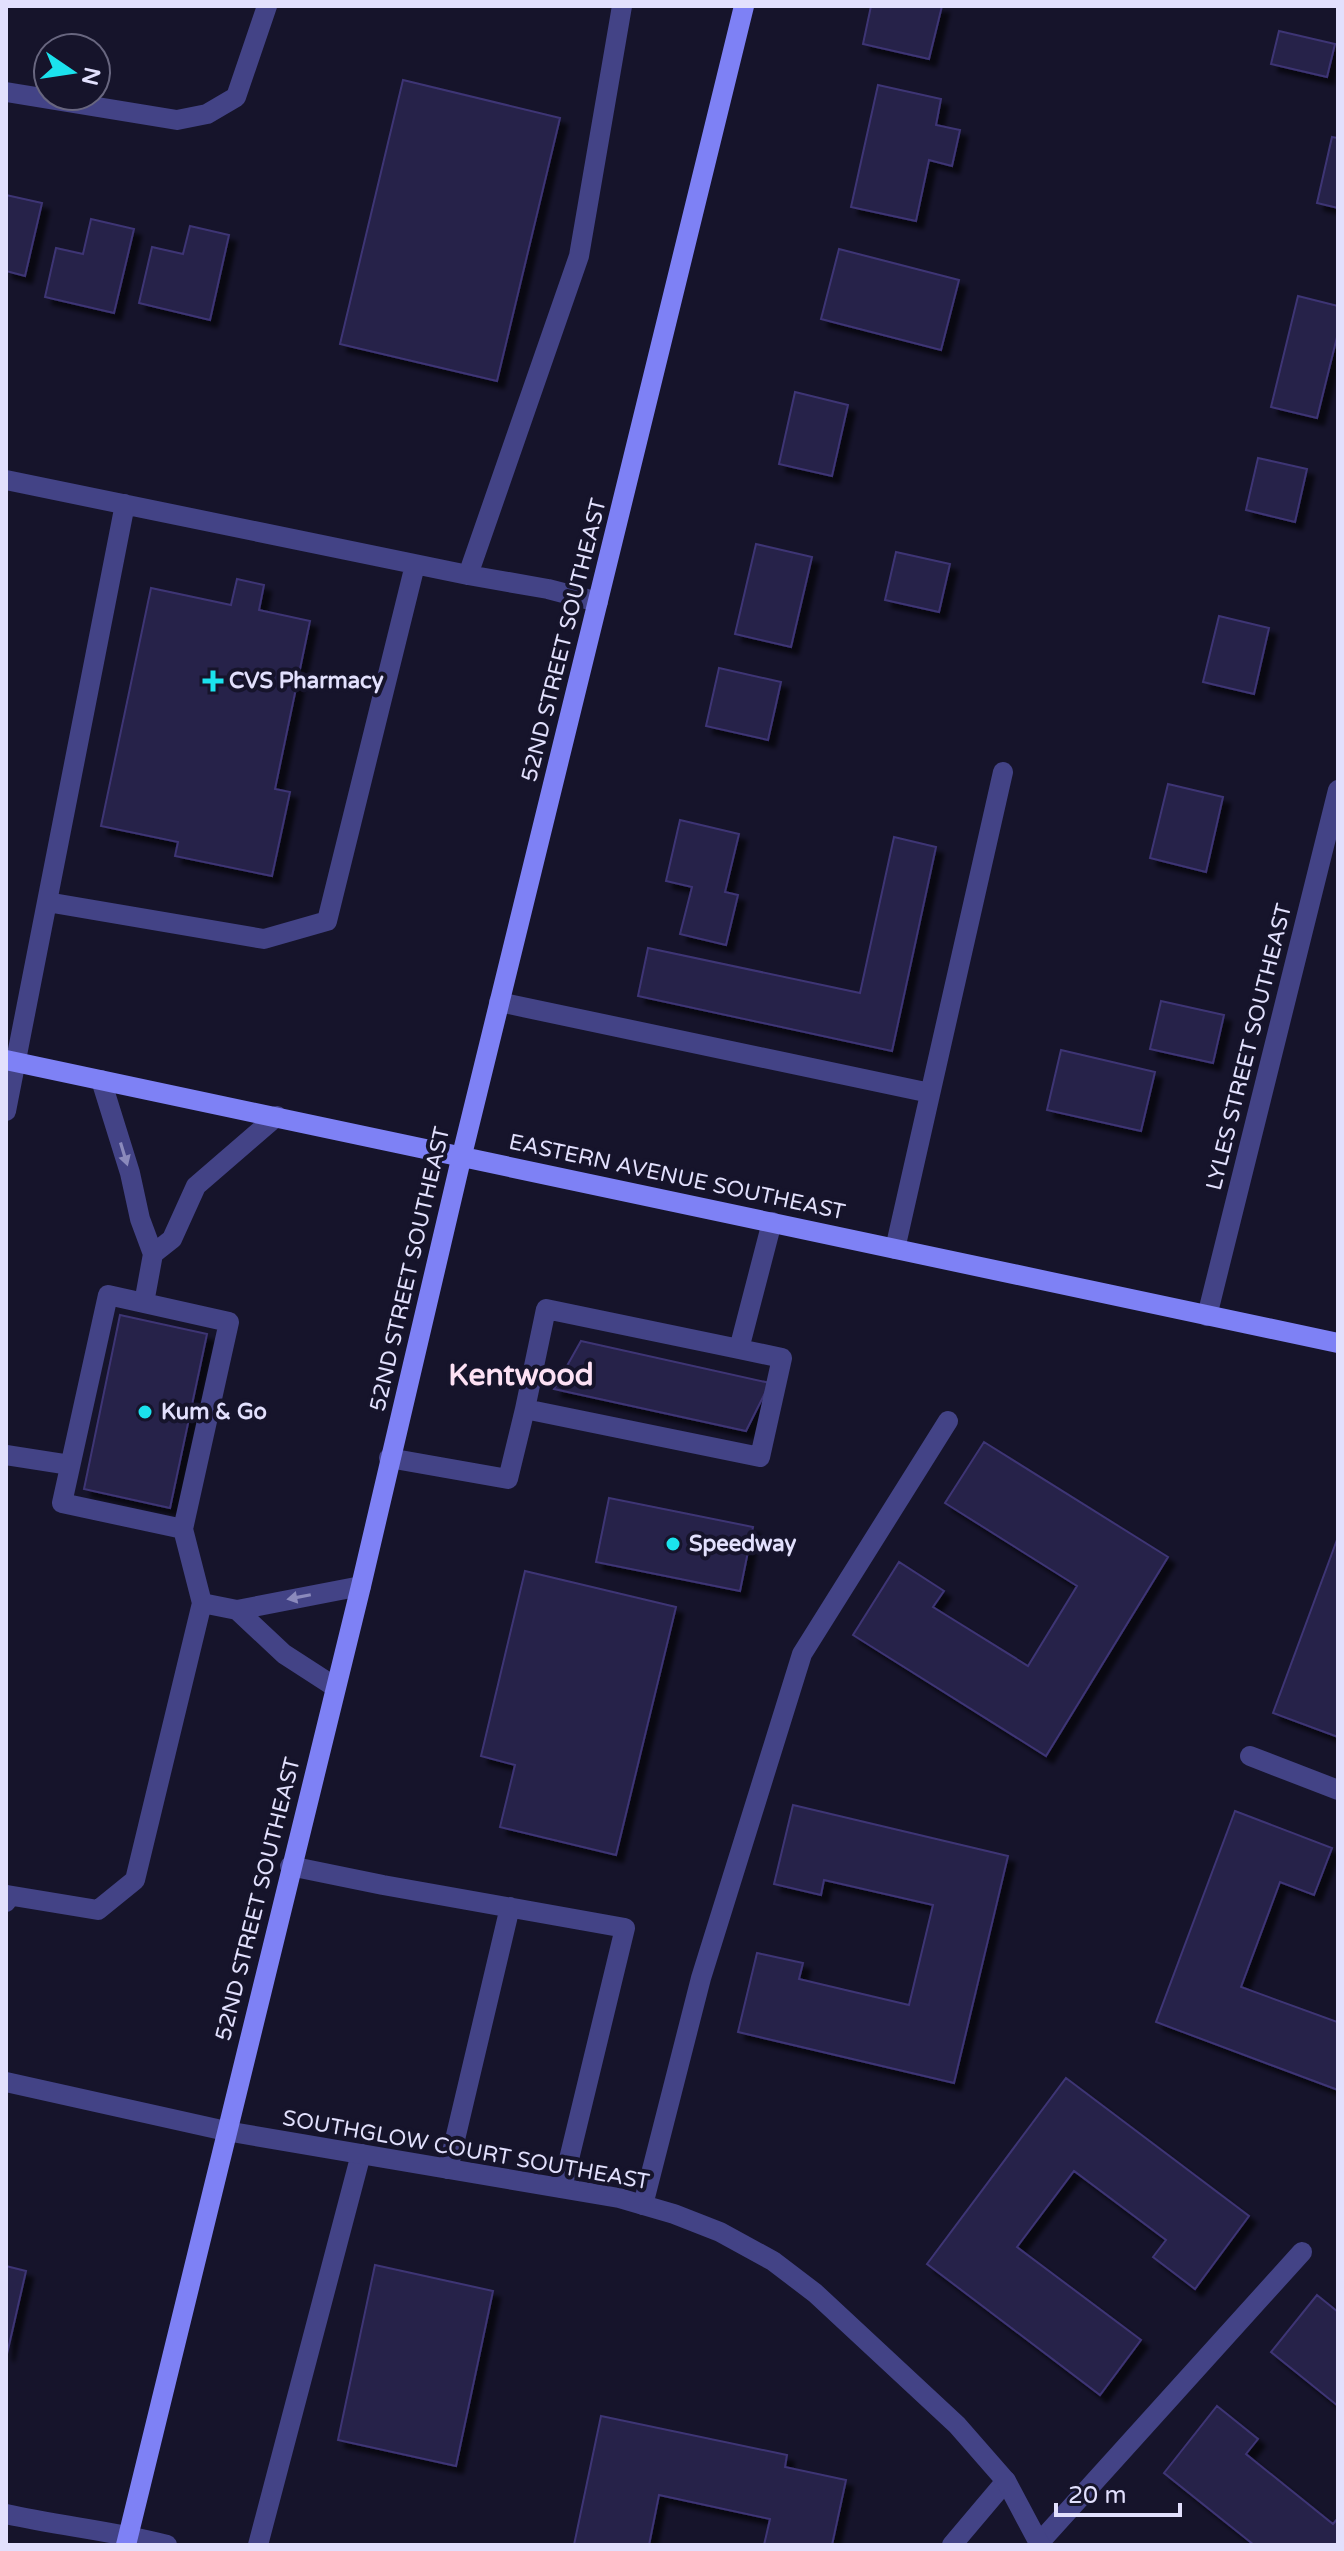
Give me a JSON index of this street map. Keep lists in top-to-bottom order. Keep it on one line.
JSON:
{"streets":{"main road":["52ND STREET SOUTHEAST","EASTERN AVENUE SOUTHEAST"],"street":["LYLES STREET SOUTHEAST","SOUTHGLOW COURT SOUTHEAST"]},"crossings":[["52ND STREET SOUTHEAST","EASTERN AVENUE SOUTHEAST"],["52ND STREET SOUTHEAST","SOUTHGLOW COURT SOUTHEAST"],["LYLES STREET SOUTHEAST","EASTERN AVENUE SOUTHEAST"]],"districts":["Kentwood"],"places":{"health":["CVS Pharmacy"],"other":["Kum & Go","Speedway"]},"scale_bar":"20 m","north":"right"}
